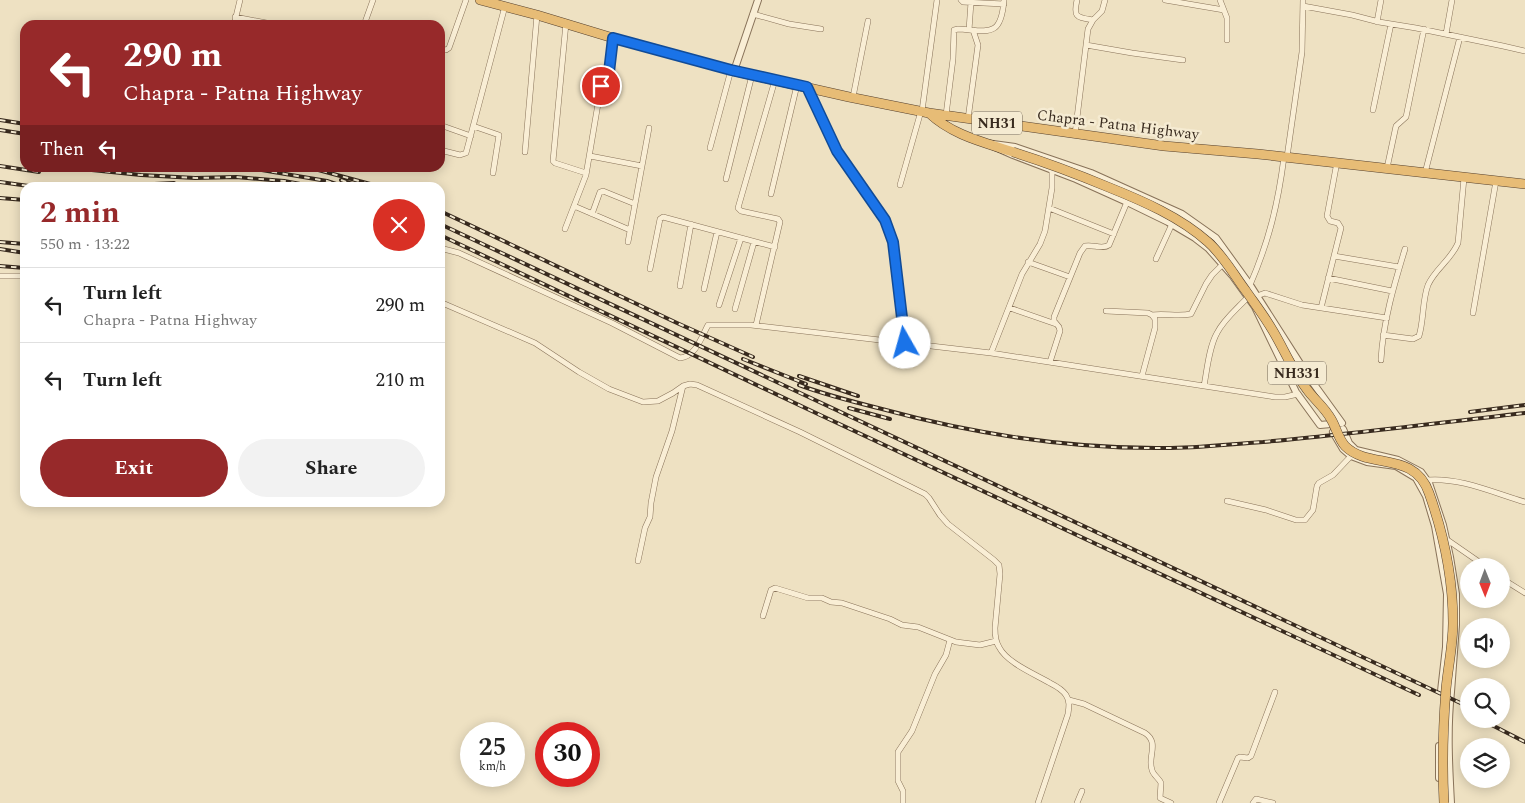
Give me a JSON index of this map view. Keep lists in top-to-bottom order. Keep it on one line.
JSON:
{"streets":{"highway":["NH31","Chapra - Patna Highway","NH331"]},"crossings":[["Chapra - Patna Highway","NH331"]],"north":"bottom","page":{"turn":["290 m","Chapra - Patna Highway"],"then":"Then","heading":["2 min","550 m · 13:22"],"list":[{"name":"Turn left","note":"Chapra - Patna Highway","value":"290 m"},{"name":"Turn left","value":"210 m"}],"buttons":["Exit","Share"],"speed":"25 km/h","limit":"30"}}
